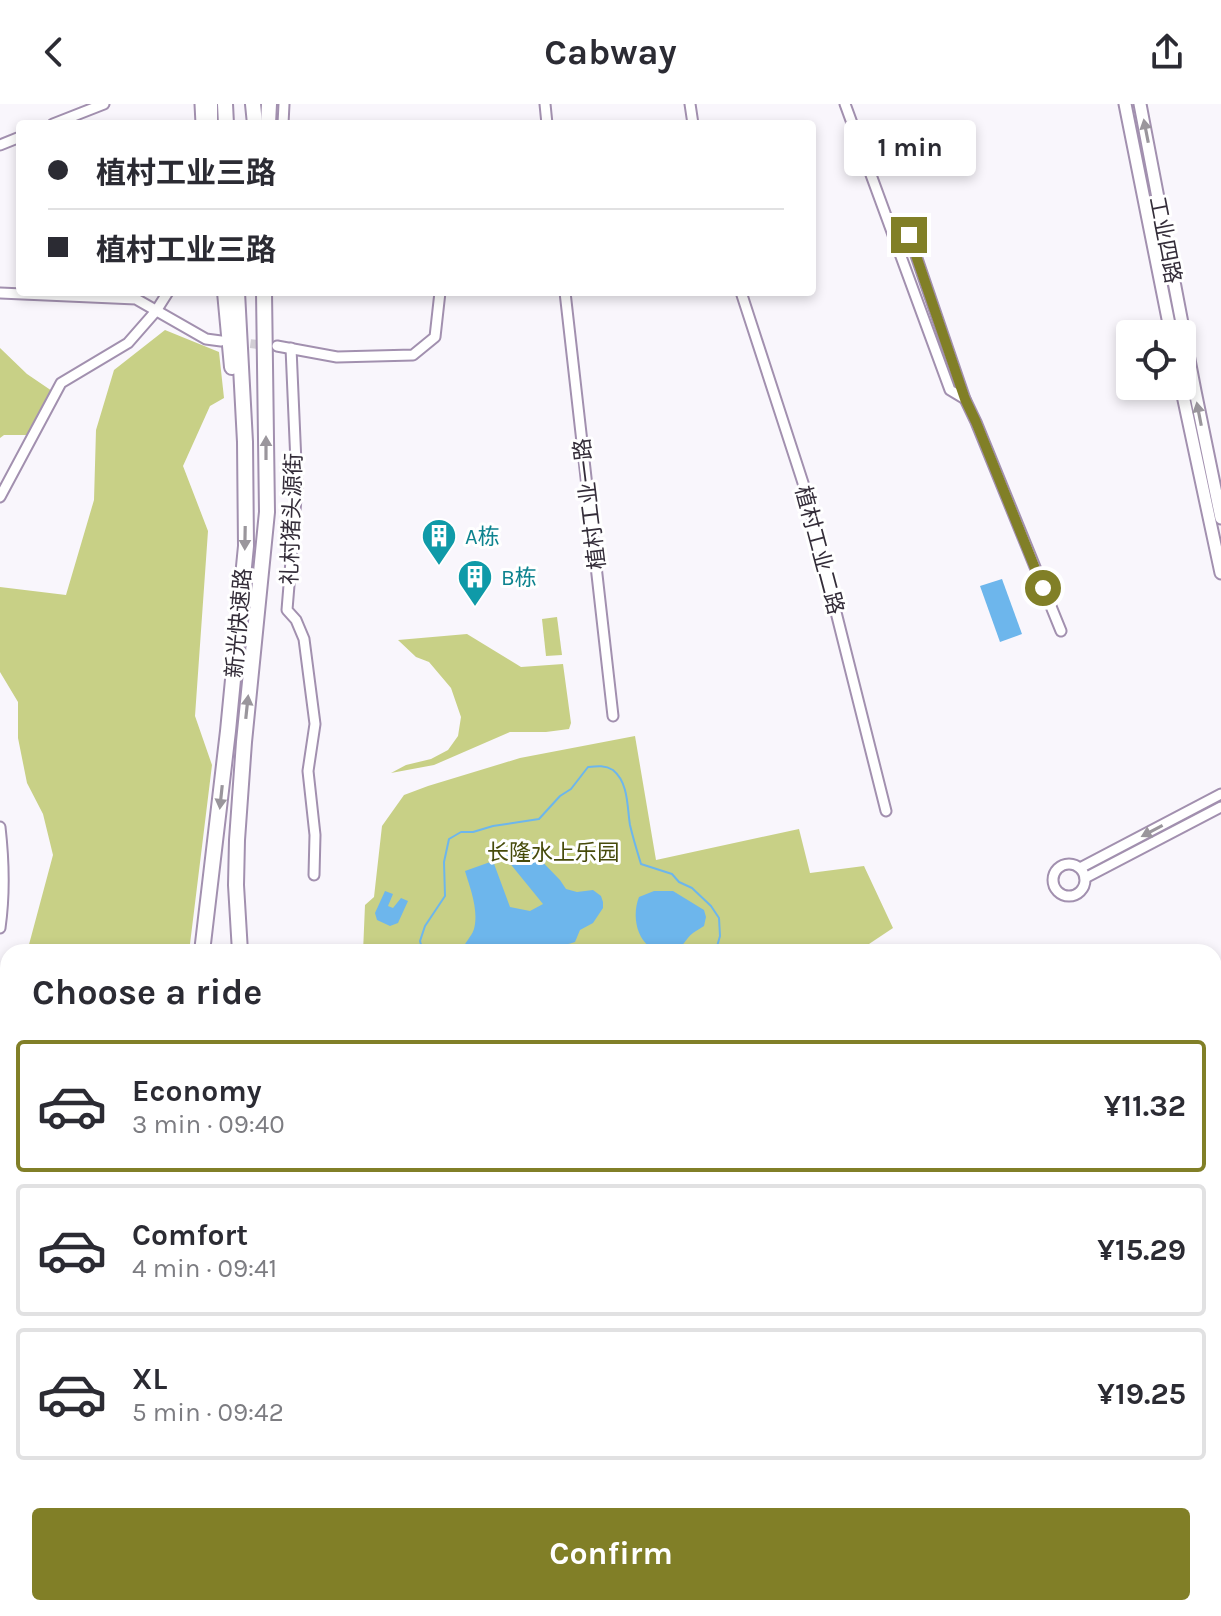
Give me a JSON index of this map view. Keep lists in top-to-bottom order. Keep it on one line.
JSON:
{"streets":{"highway":["新光快速路"],"street":["工业四路","植村工业一路","礼村猪头源街","植村工业二路"]},"parks":["长隆水上乐园"],"places":{"building":["A栋","B栋"]},"page":{"header":"Cabway","bubble":"1 min","banner":["植村工业三路","植村工业三路"],"heading":"Choose a ride","list":[{"name":"Economy","note":"3 min · 09:40","value":"¥11.32"},{"name":"Comfort","note":"4 min · 09:41","value":"¥15.29"},{"name":"XL","note":"5 min · 09:42","value":"¥19.25"}],"buttons":"Confirm"}}
